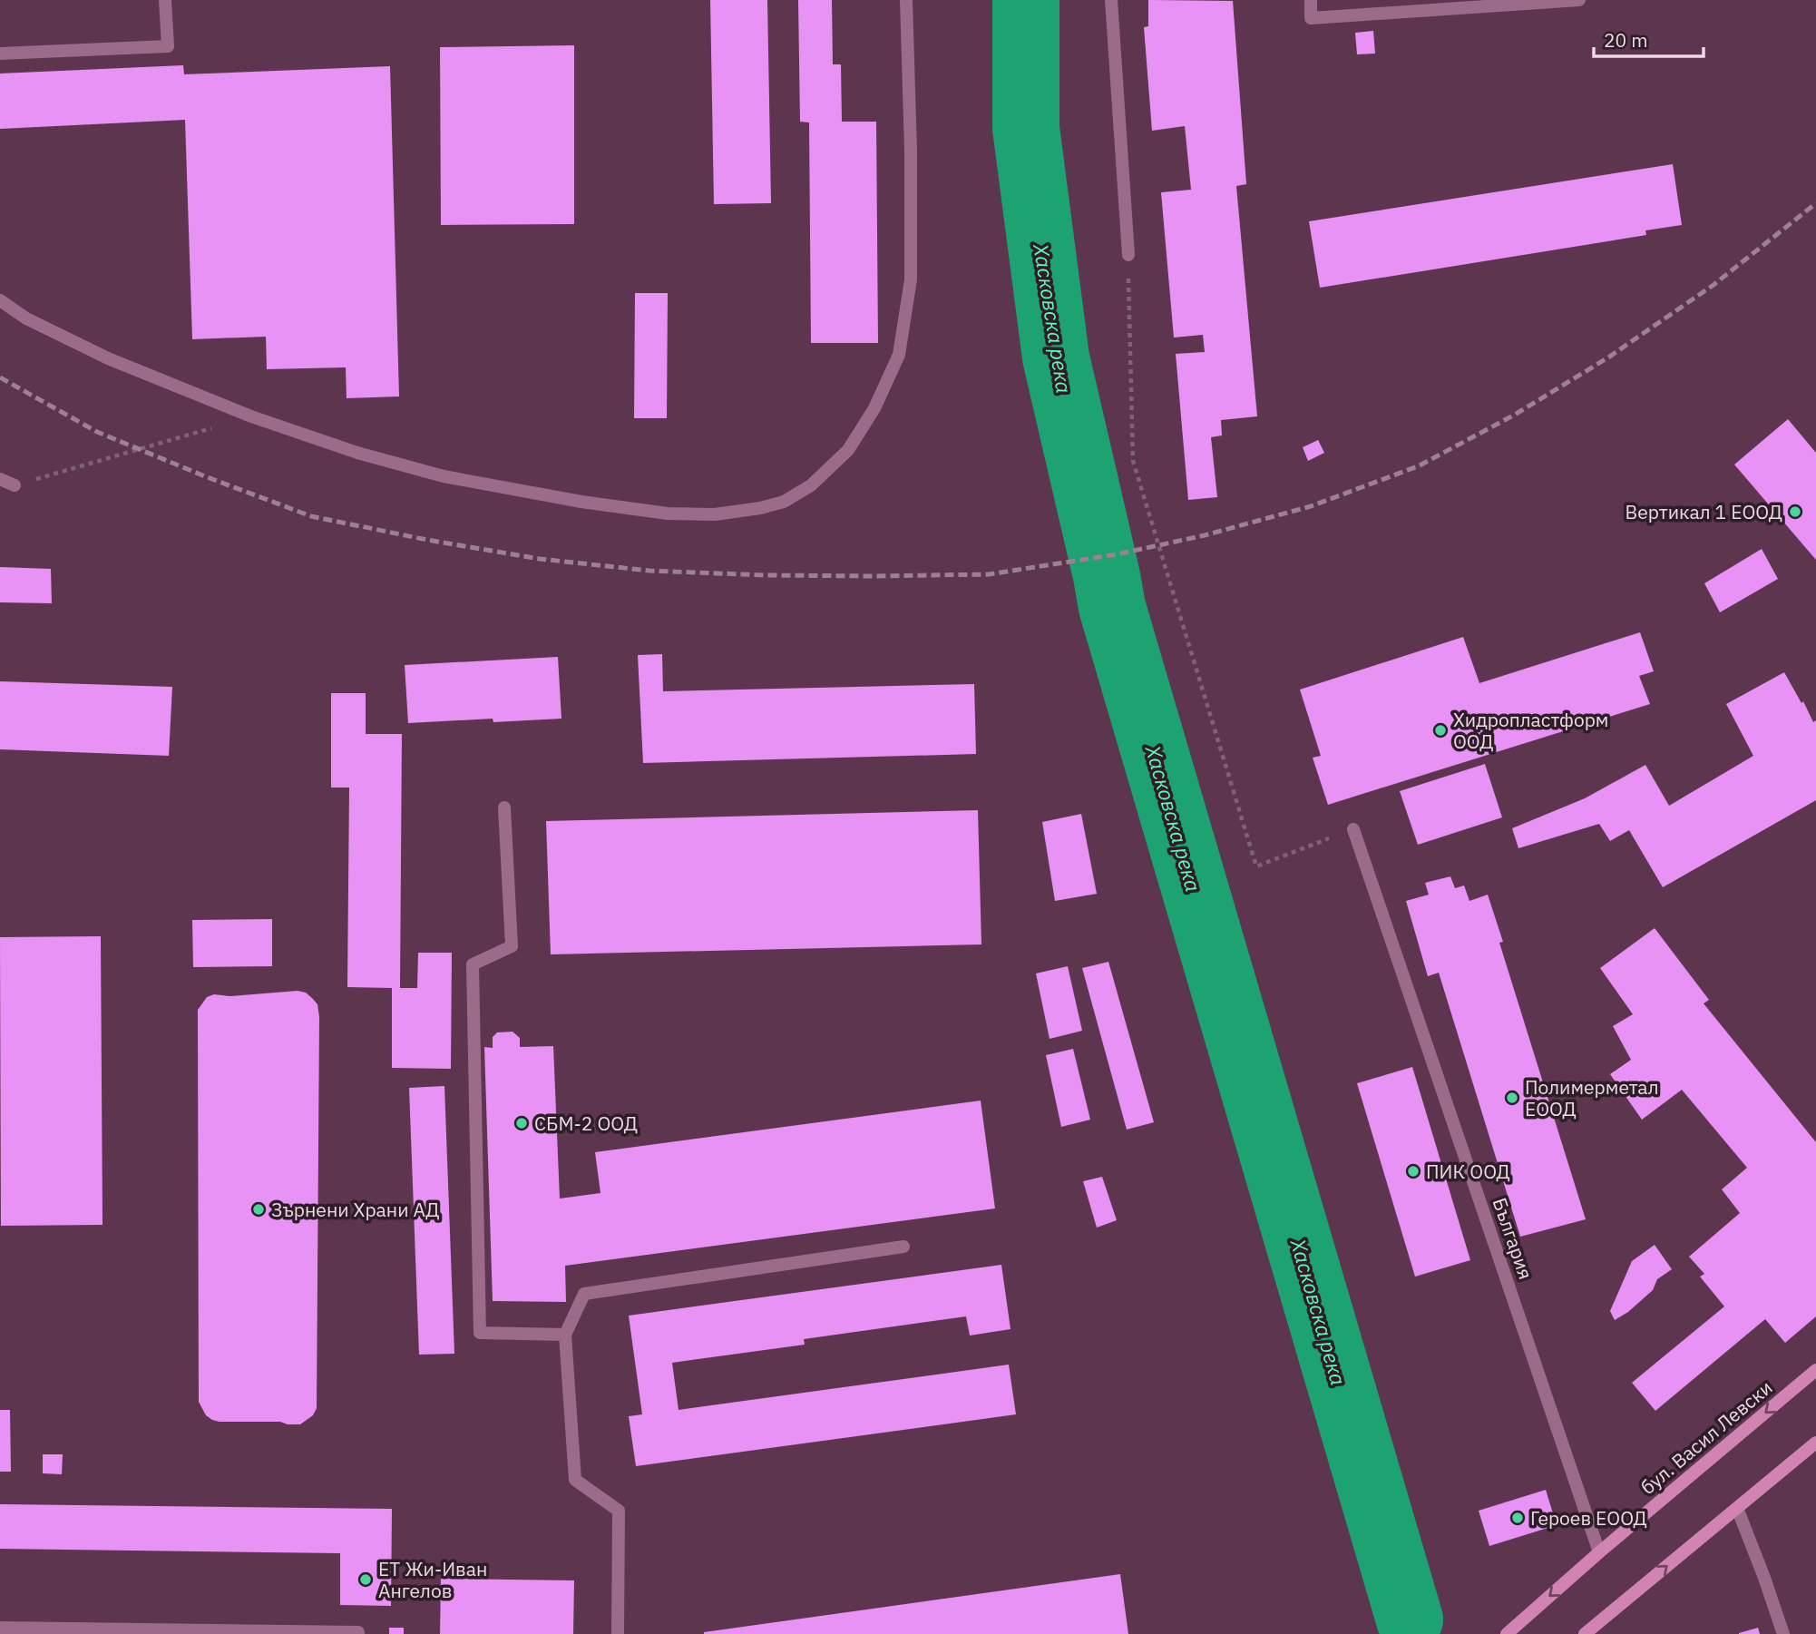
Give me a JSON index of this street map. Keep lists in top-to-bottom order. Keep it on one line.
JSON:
{"streets":{"main road":["бул. Васил Левски"],"street":["България"]},"crossings":[["България","бул. Васил Левски"]],"water":["Хасковска река"],"places":["Вертикал 1 ЕООД","Хидропластформ ООД","Полимерметал ЕООД","СБМ-2 ООД","ПИК ООД","Зърнени Храни АД","Героев ЕООД","ЕТ Жи-Иван Ангелов"],"scale_bar":"20 m"}
